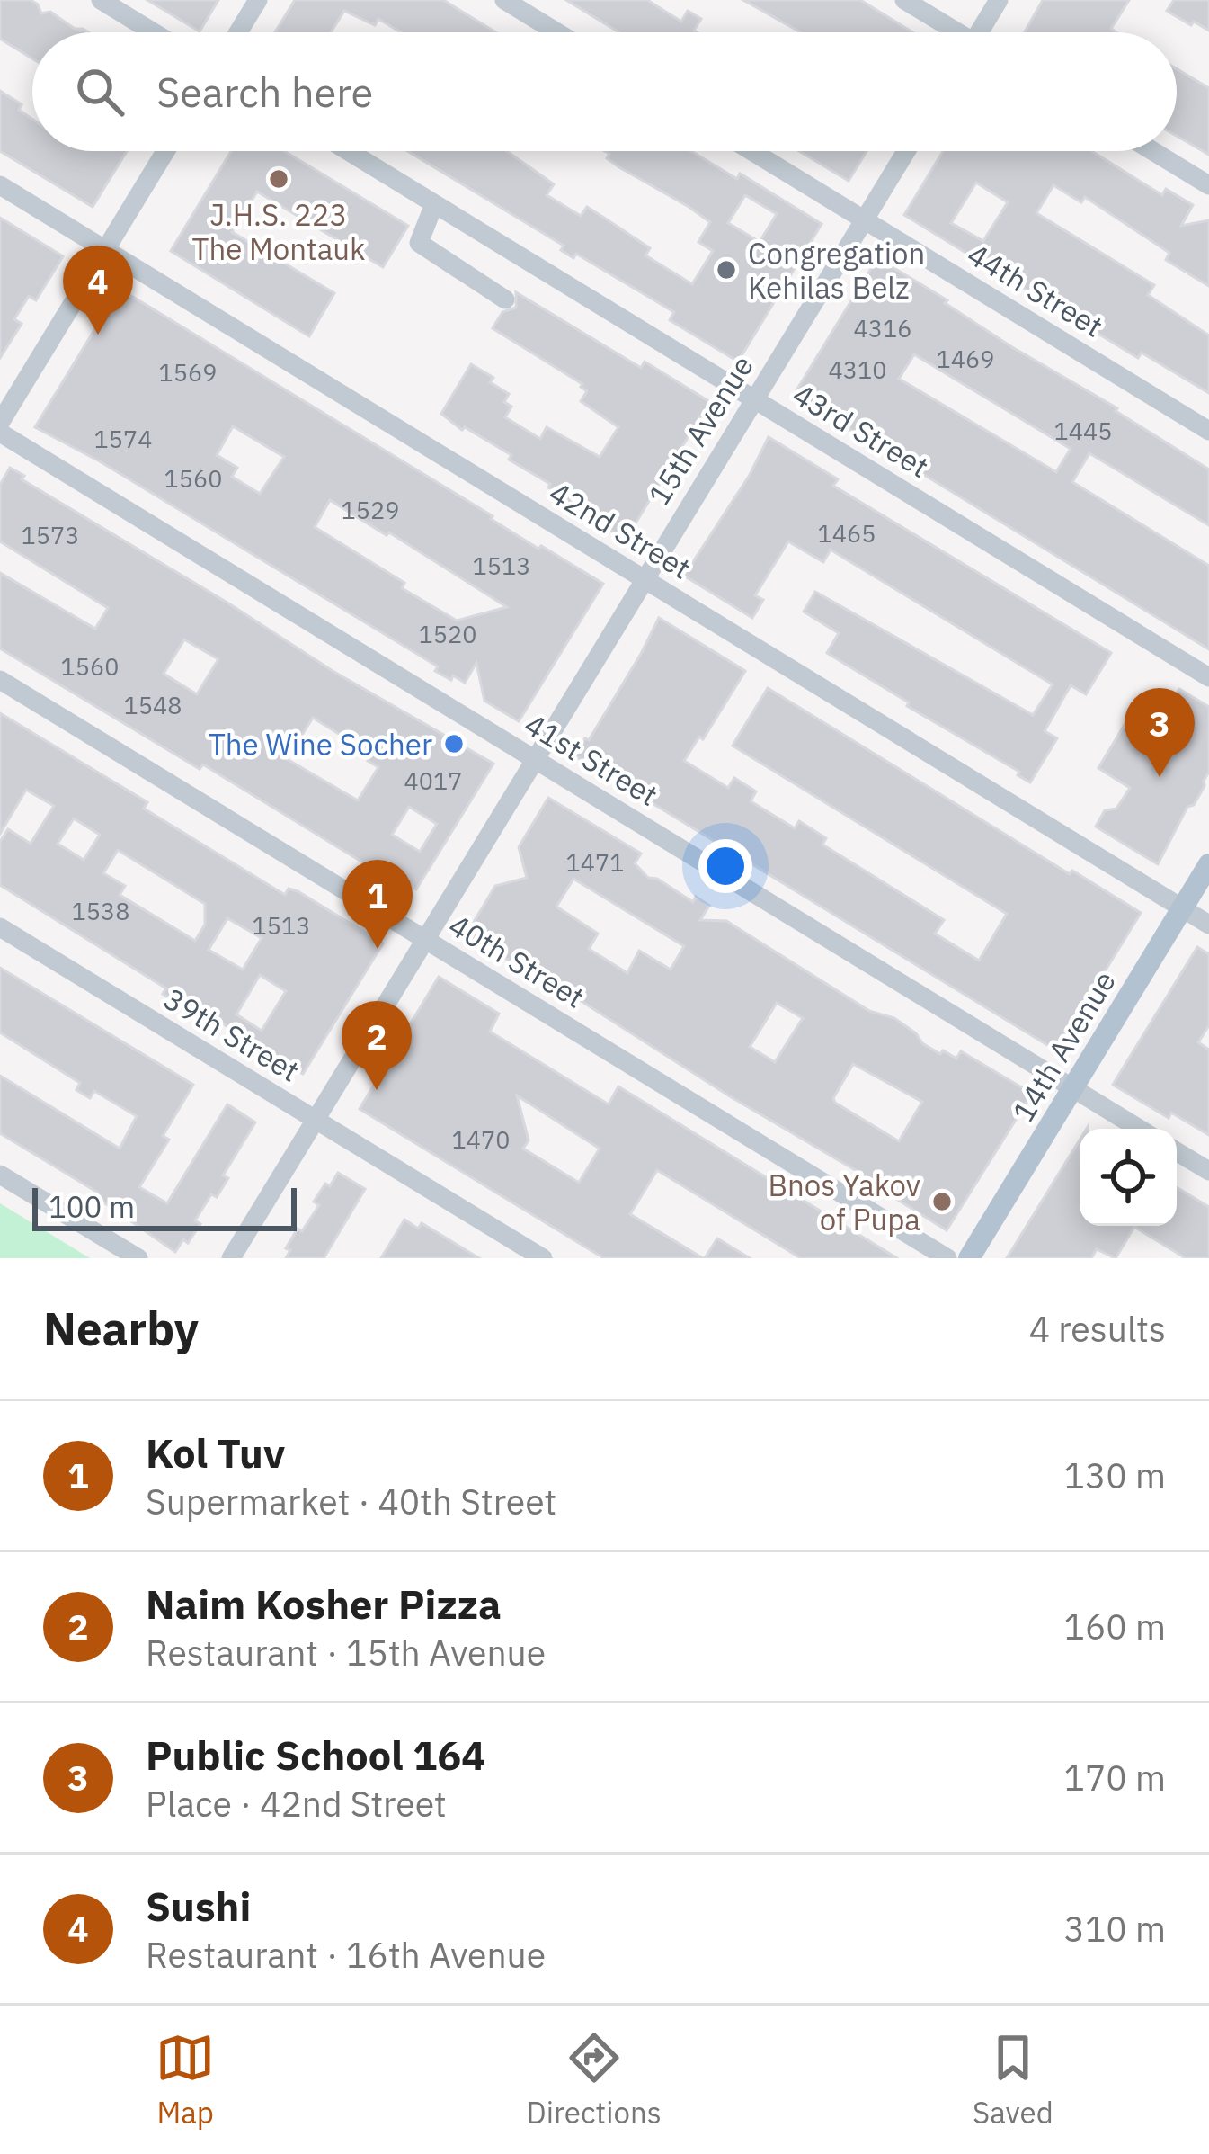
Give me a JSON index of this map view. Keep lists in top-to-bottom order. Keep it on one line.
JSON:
{"streets":{"main road":["14th Avenue"],"street":["44th Street","15th Avenue","43rd Street","42nd Street","41st Street","40th Street","39th Street"]},"crossings":[["44th Street","15th Avenue"],["15th Avenue","43rd Street"],["15th Avenue","42nd Street"],["15th Avenue","41st Street"],["15th Avenue","40th Street"],["15th Avenue","39th Street"],["42nd Street","14th Avenue"],["41st Street","14th Avenue"]],"places":["J.H.S. 223 The Montauk","Congregation Kehilas Belz","The Wine Socher","Bnos Yakov of Pupa"],"house_numbers":["4316","1469","4310","1569","1445","1574","1560","1529","1465","1573","1513","1520","1560","1548","4017","1471","1538","1513","1470"],"scale_bar":"100 m","page":{"search":"Search here","pins":["4","3","1","2"],"scale":"100 m","heading":["Nearby","4 results"],"list":[{"mark":"1","name":"Kol Tuv","note":"Supermarket · 40th Street","value":"130 m"},{"mark":"2","name":"Naim Kosher Pizza","note":"Restaurant · 15th Avenue","value":"160 m"},{"mark":"3","name":"Public School 164","note":"Place · 42nd Street","value":"170 m"},{"mark":"4","name":"Sushi","note":"Restaurant · 16th Avenue","value":"310 m"}],"nav":["Map","Directions","Saved"]}}
